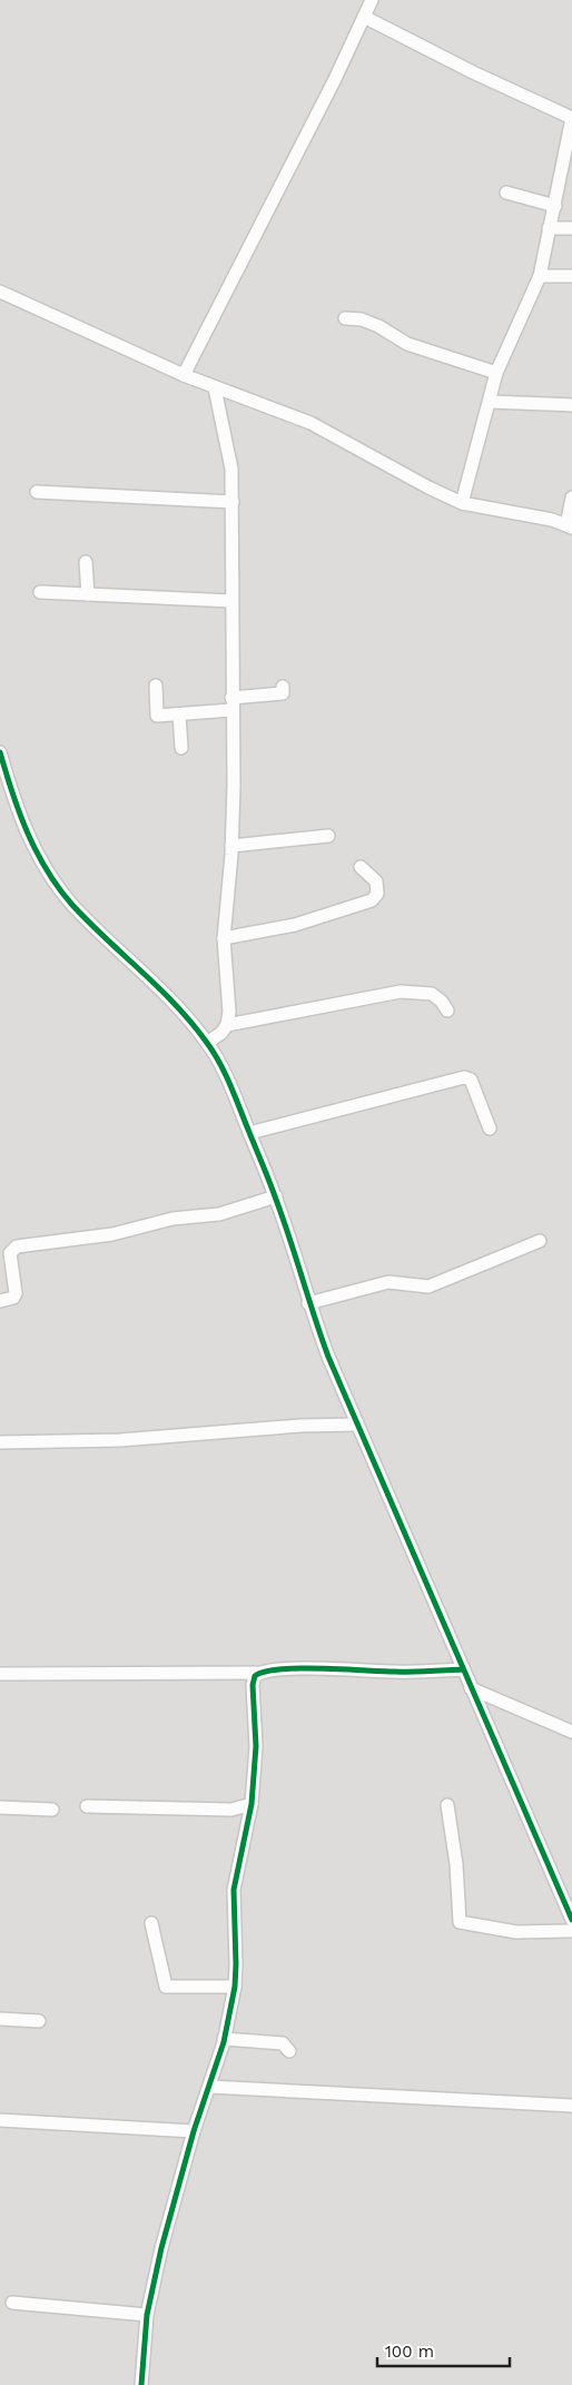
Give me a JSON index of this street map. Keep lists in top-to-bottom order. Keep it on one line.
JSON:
{"scale_bar":"100 m"}
